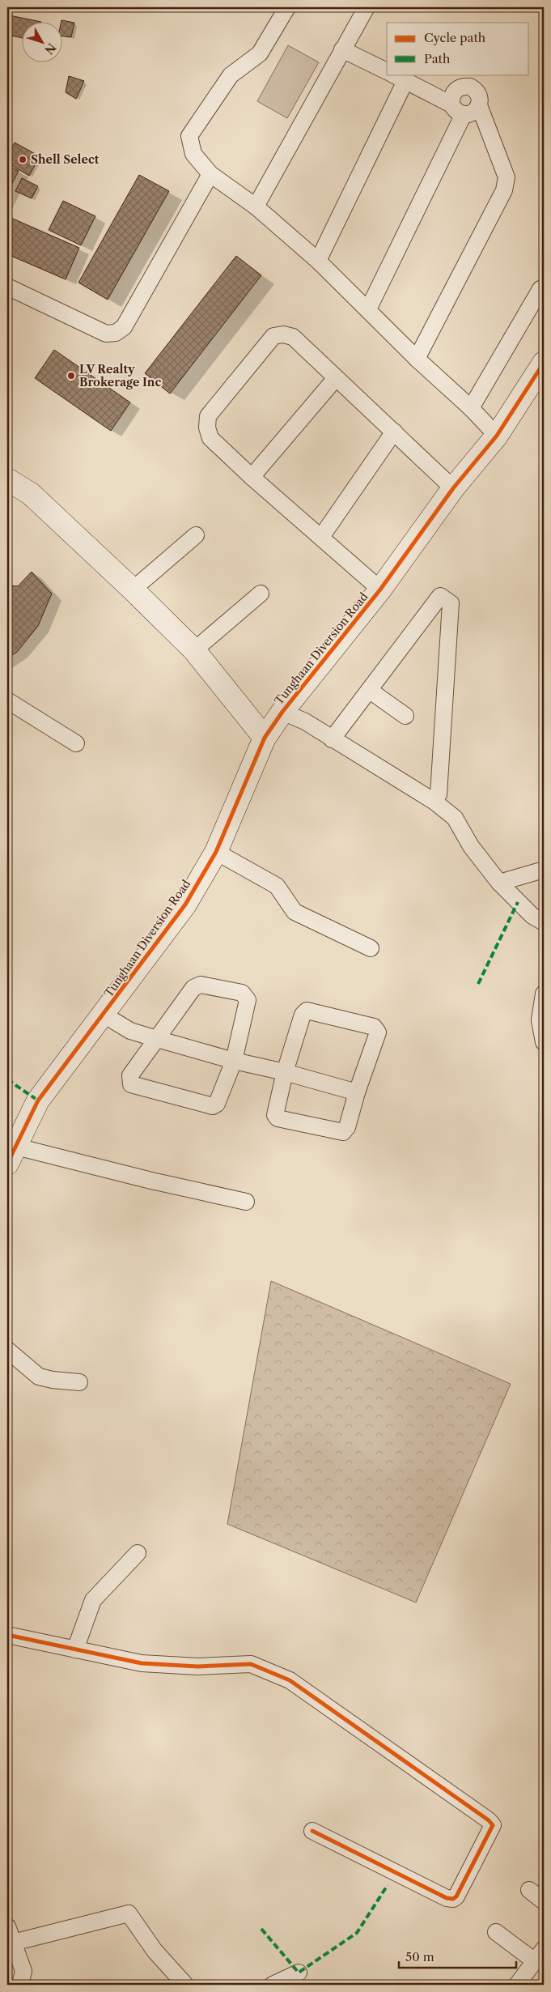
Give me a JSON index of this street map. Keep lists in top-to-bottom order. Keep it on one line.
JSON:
{"streets":{"street":["Tunghaan Diversion Road"]},"places":["Shell Select","LV Realty Brokerage Inc"],"legend":["Cycle path","Path"],"scale_bar":"50 m","north":"bottom right"}
